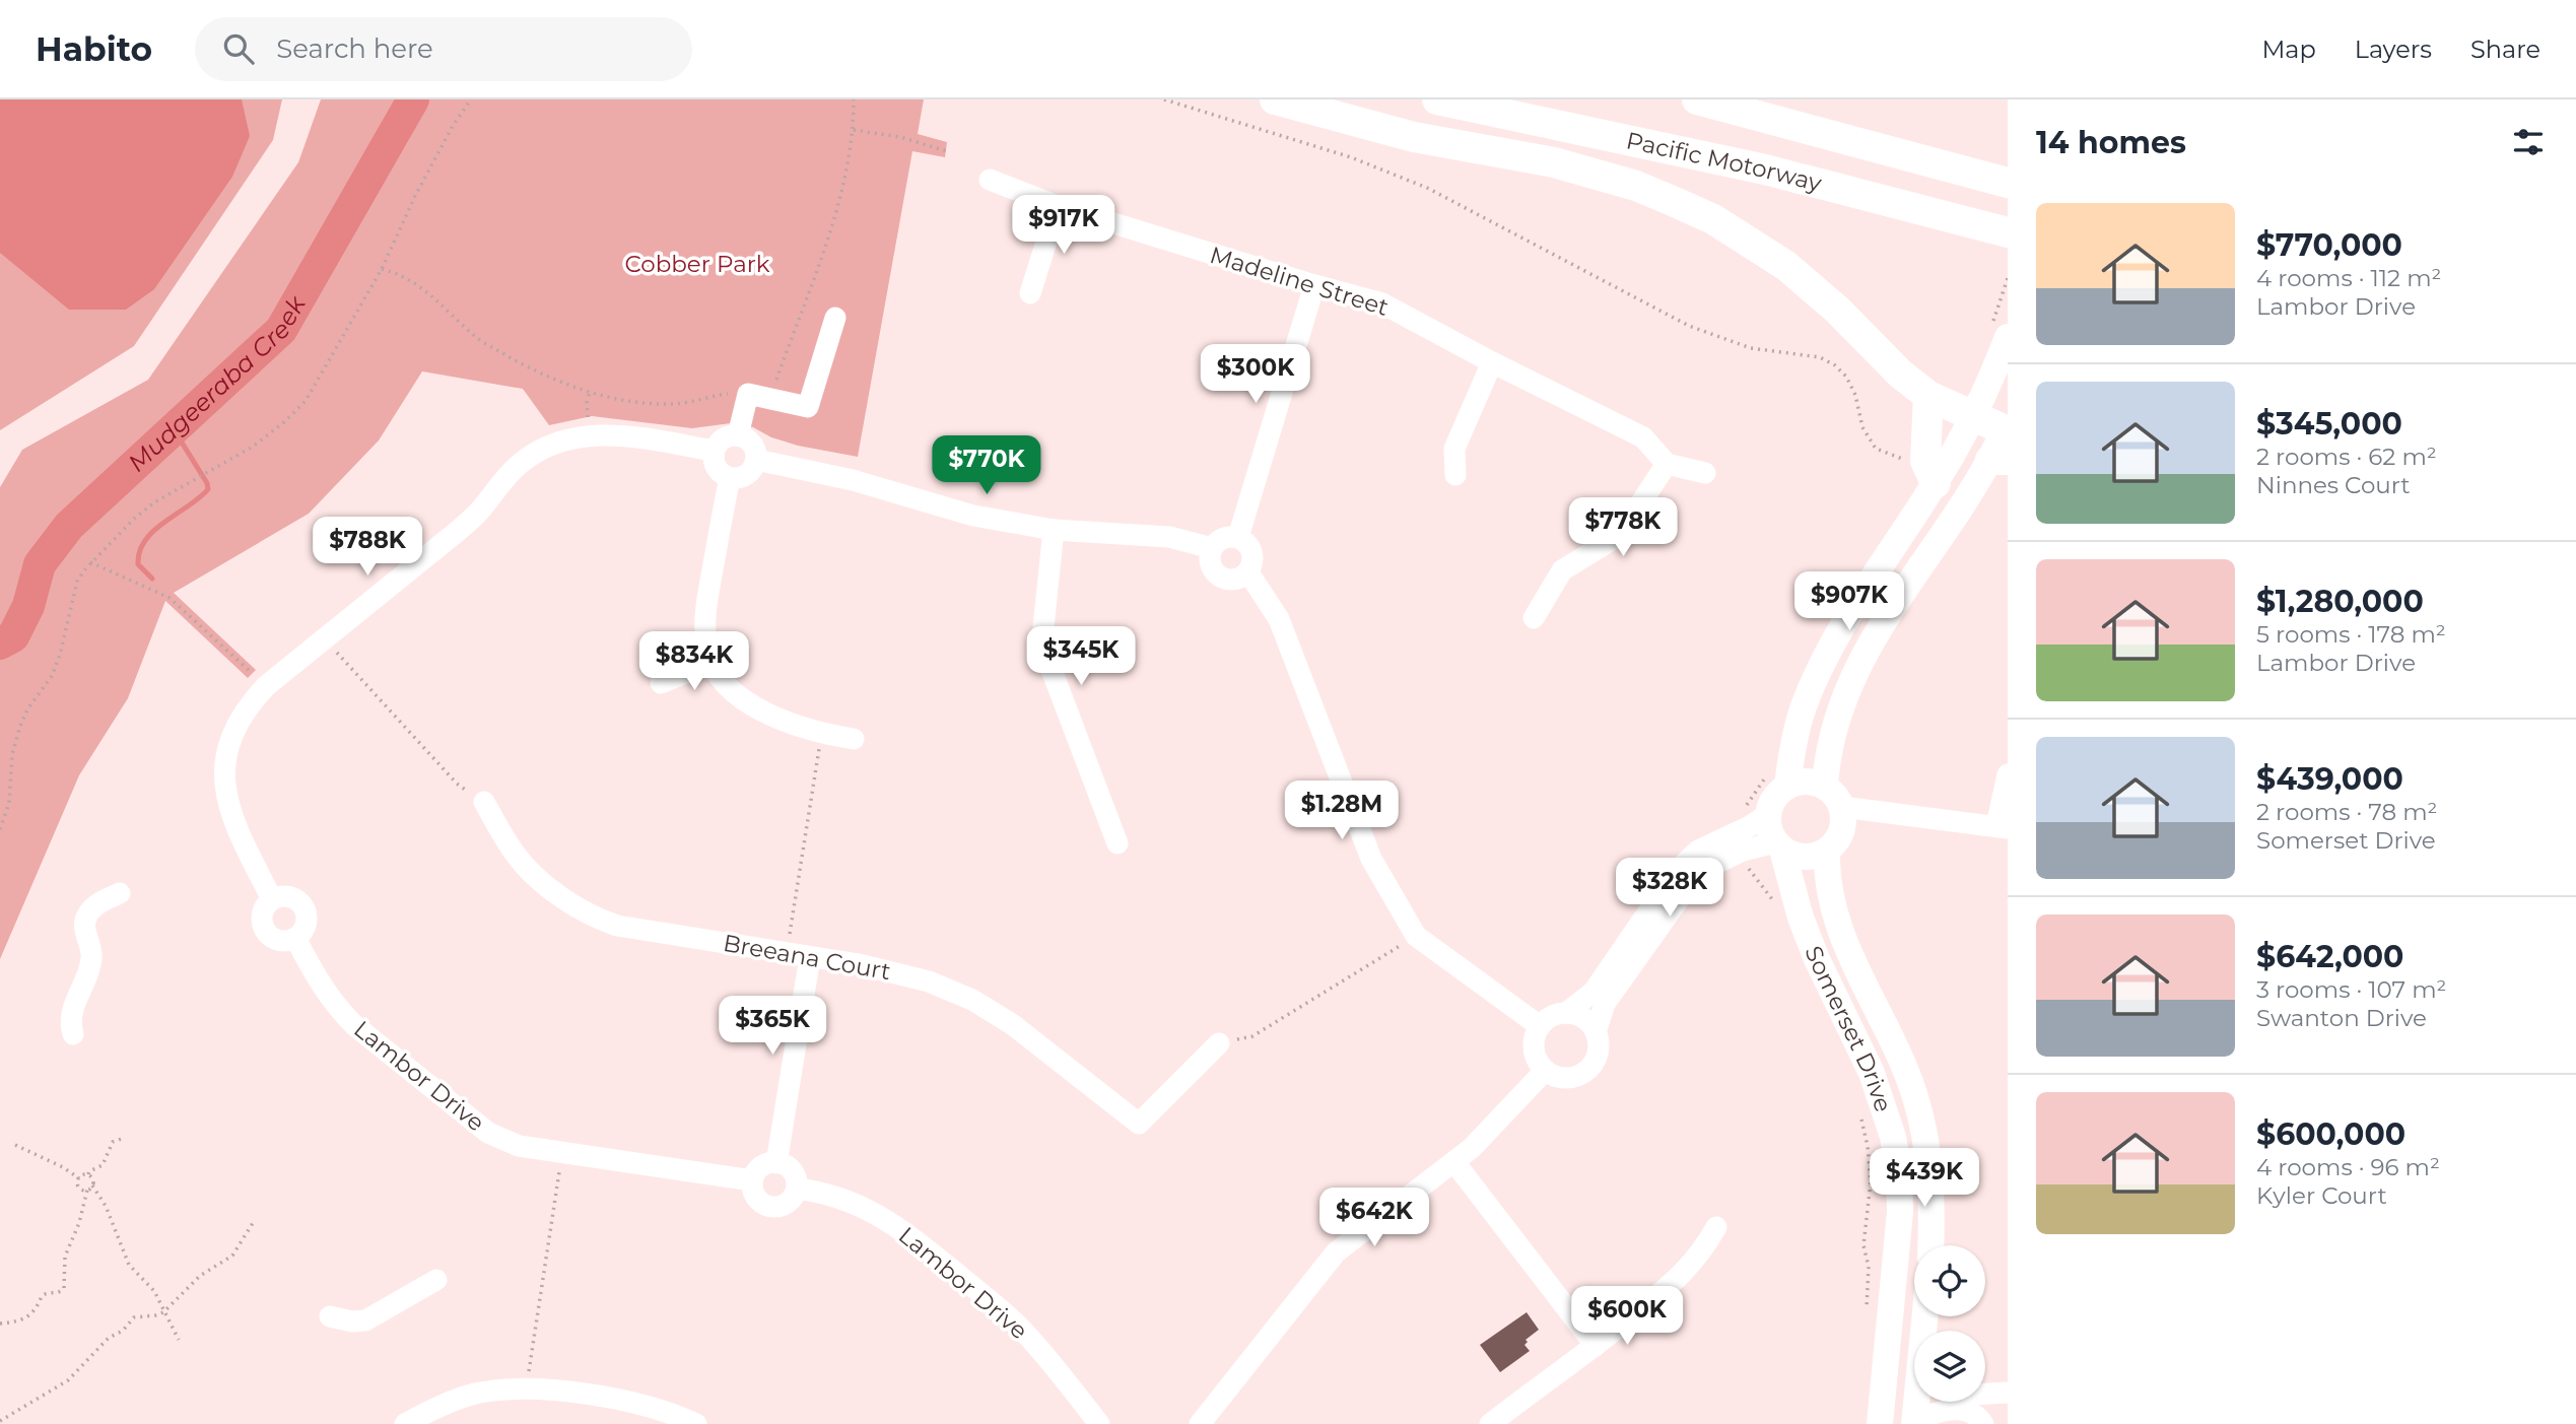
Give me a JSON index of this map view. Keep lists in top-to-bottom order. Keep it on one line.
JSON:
{"streets":{"highway":["Pacific Motorway"],"main road":["Somerset Drive"],"street":["Madeline Street","Breeana Court","Lambor Drive"]},"water":["Mudgeeraba Creek"],"parks":["Cobber Park"],"page":{"header":"Habito","search":"Search here","nav":["Map","Layers","Share"],"heading":"14 homes","list":[{"name":"$770,000","note":"4 rooms · 112 m² · Lambor Drive"},{"name":"$345,000","note":"2 rooms · 62 m² · Ninnes Court"},{"name":"$1,280,000","note":"5 rooms · 178 m² · Lambor Drive"},{"name":"$439,000","note":"2 rooms · 78 m² · Somerset Drive"},{"name":"$642,000","note":"3 rooms · 107 m² · Swanton Drive"},{"name":"$600,000","note":"4 rooms · 96 m² · Kyler Court"}],"price":["$917K","$300K","$770K","$778K","$788K","$907K","$345K","$834K","$1.28M","$328K","$365K","$439K","$642K","$600K"]}}
